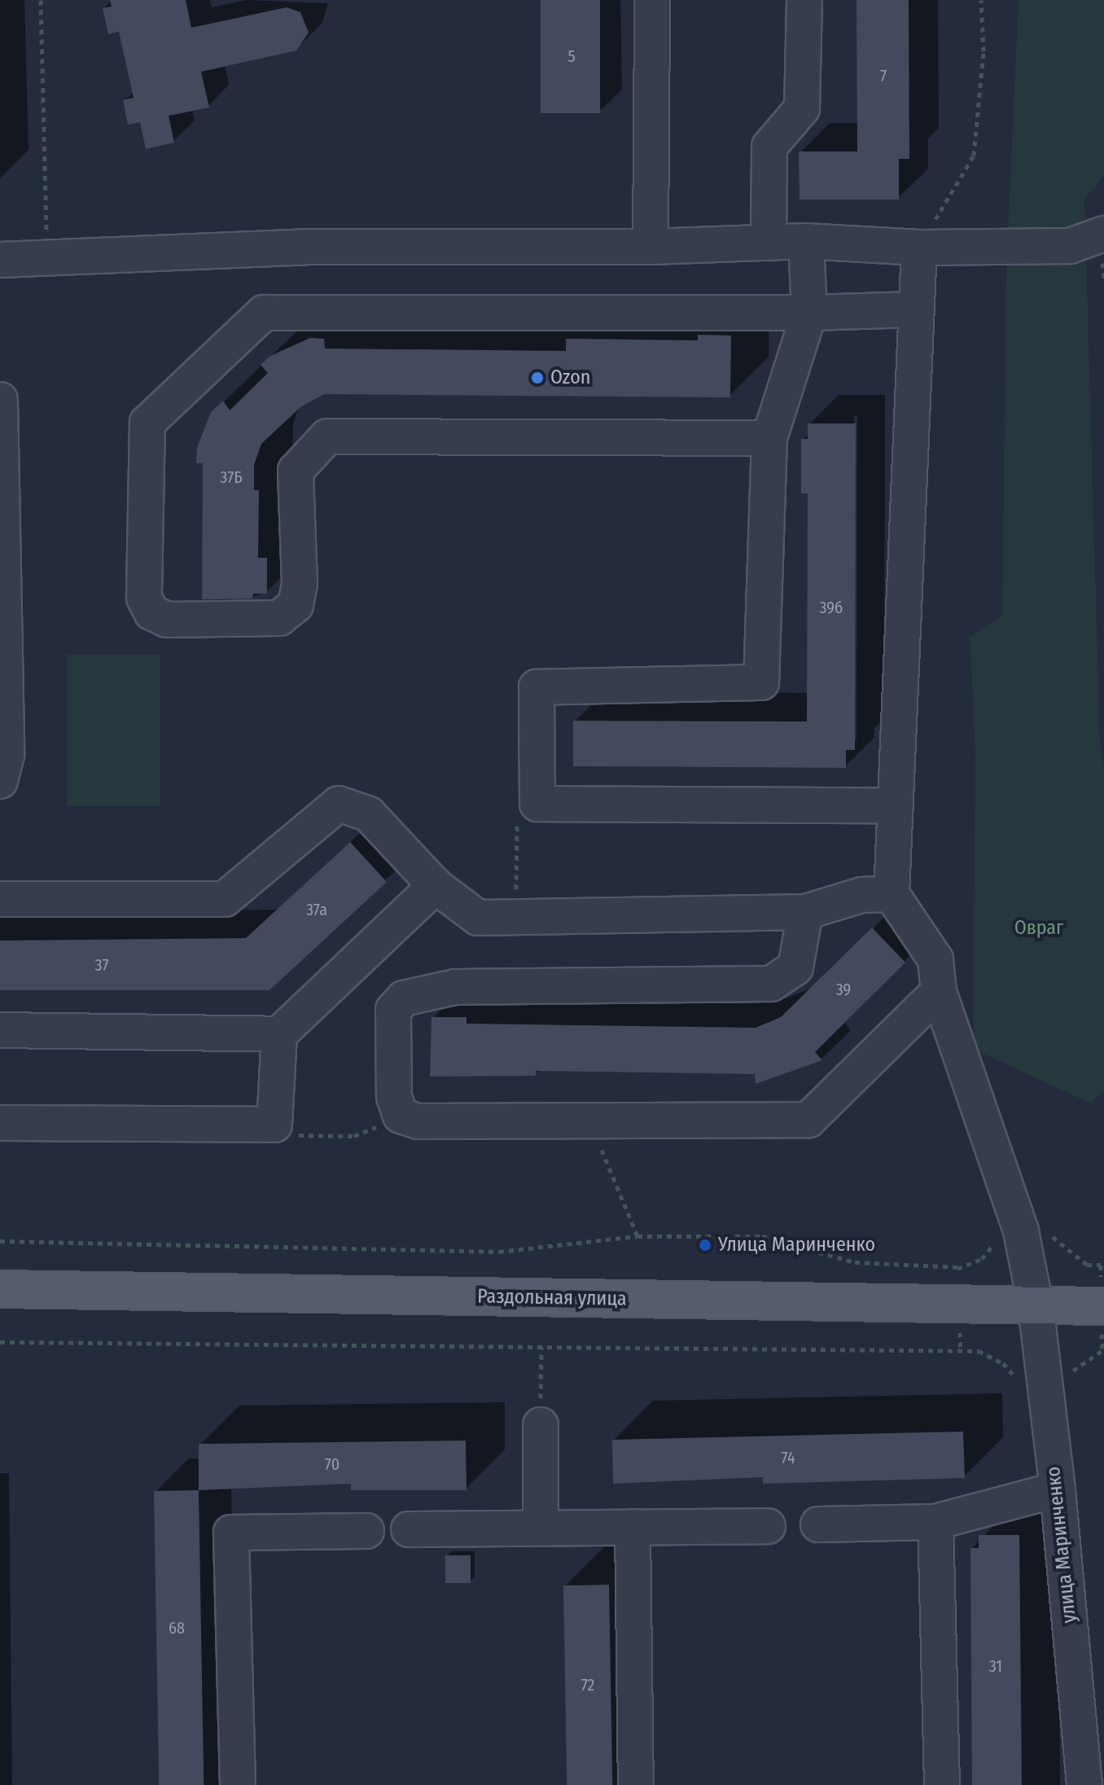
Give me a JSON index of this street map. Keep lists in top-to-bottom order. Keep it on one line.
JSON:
{"streets":{"main road":["Раздольная улица"],"street":["улица Маринченко"]},"crossings":[["Раздольная улица","улица Маринченко"]],"parks":["Овраг"],"places":["Ozon","Улица Маринченко"],"house_numbers":["5","7","37Б","39б","37а","37","39","74","70","68","31","72"]}
